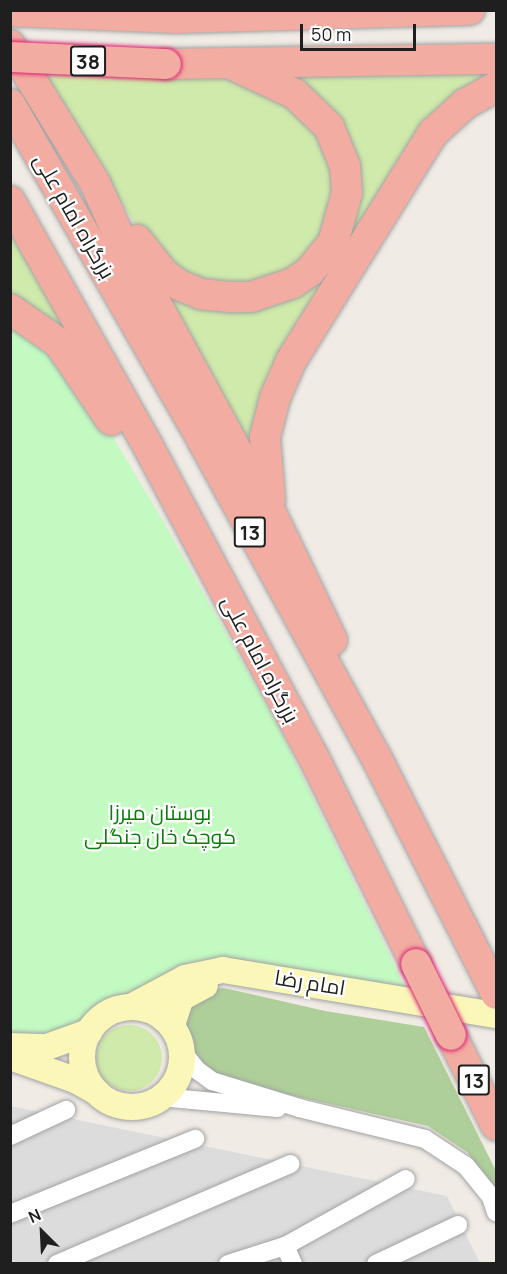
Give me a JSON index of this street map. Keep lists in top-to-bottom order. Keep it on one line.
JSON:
{"streets":{"highway":["38","بزرگراه امام علی","13"],"main road":["امام رضا"]},"parks":["بوستان میرزا کوچک خان جنگلی"],"scale_bar":"50 m","north":"top left"}
